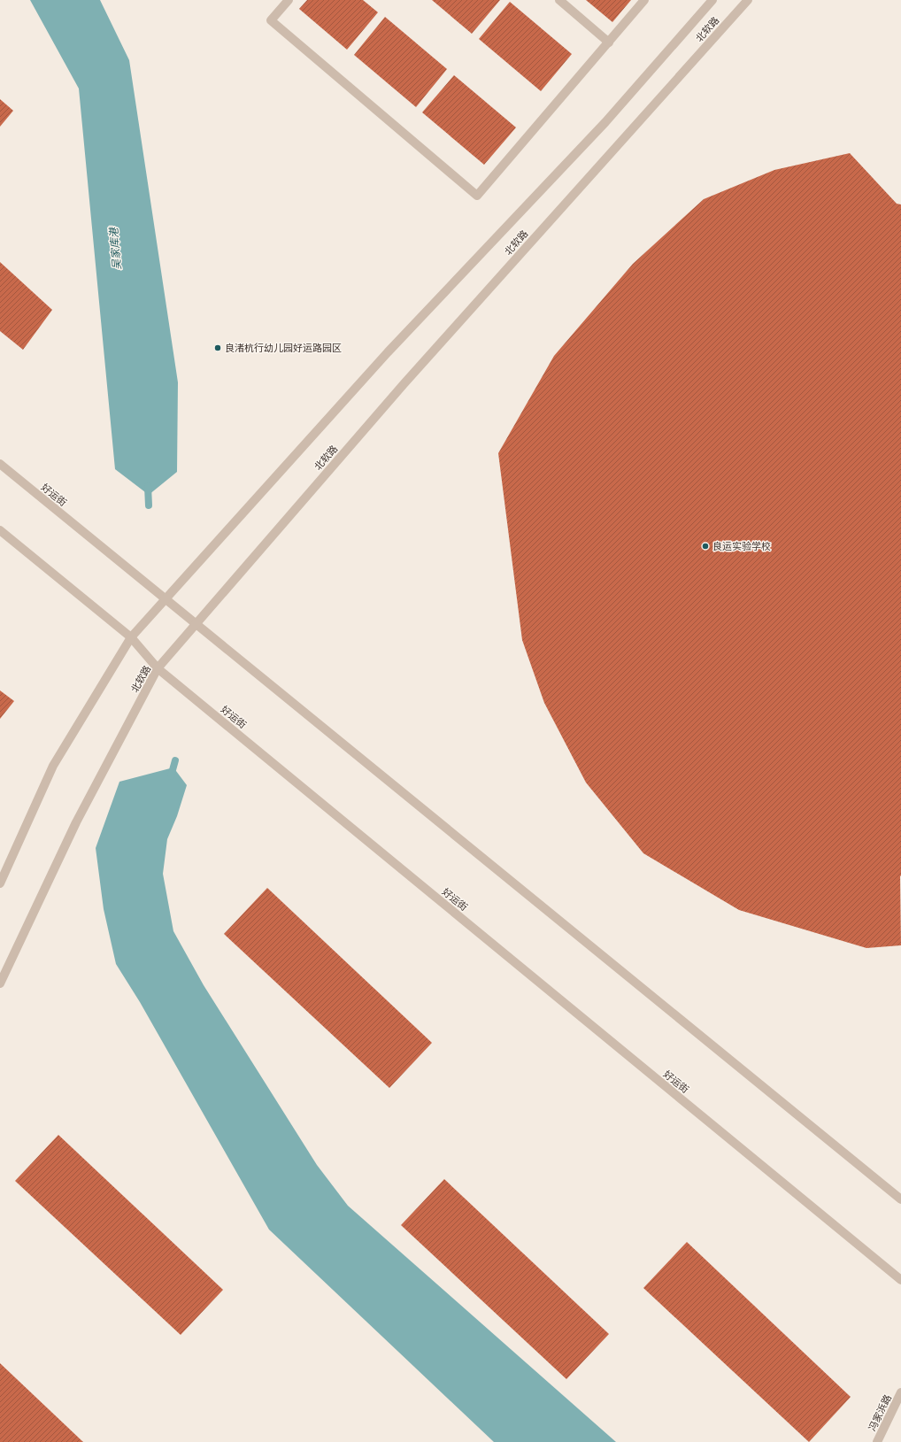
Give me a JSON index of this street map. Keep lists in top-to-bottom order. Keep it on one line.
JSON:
{"streets":{"street":["北软路","好运街","冯家浜路"]},"crossings":[["北软路","好运街"]],"water":["吴家库港"],"places":["良渚杭行幼儿园好运路园区","良运实验学校"]}
